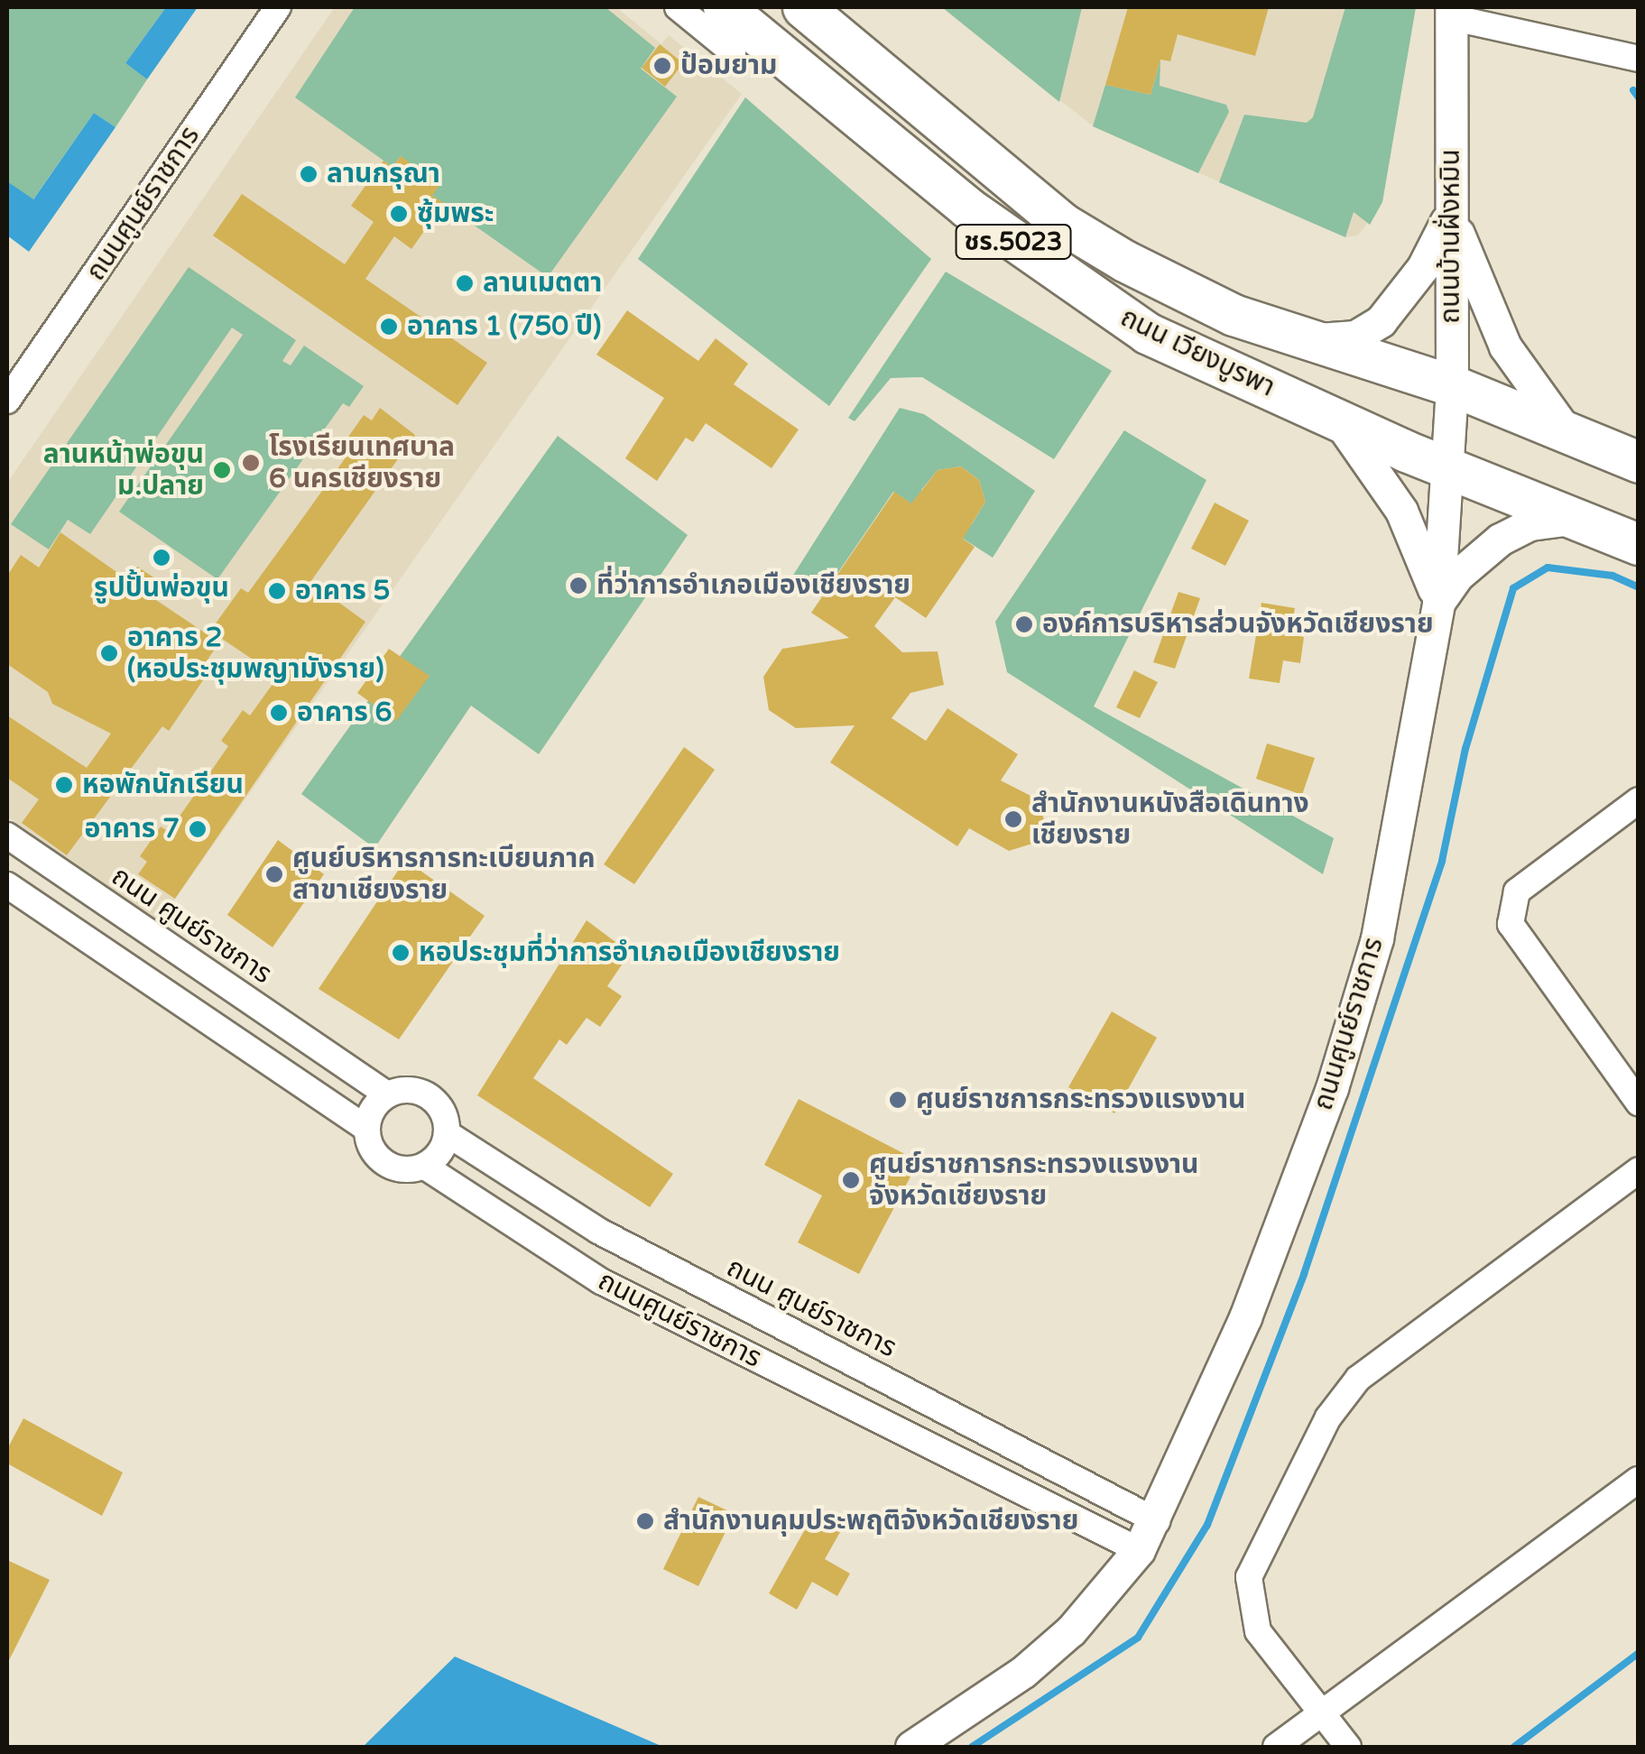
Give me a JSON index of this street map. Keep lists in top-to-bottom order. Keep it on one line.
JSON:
{"streets":{"main road":["ชร.5023","ถนน เวียงบูรพา"],"street":["ถนนศูนย์ราชการ","ถนนบ้านฝั่งหมิน","ถนน ศูนย์ราชการ"]},"crossings":[["ถนนศูนย์ราชการ","ถนนบ้านฝั่งหมิน"],["ถนนศูนย์ราชการ","ถนน เวียงบูรพา"],["ถนนศูนย์ราชการ","ถนน ศูนย์ราชการ"],["ถนนบ้านฝั่งหมิน","ถนน เวียงบูรพา"]],"places":["ป้อมยาม","ลานกรุณา","ซุ้มพระ","ลานเมตตา","อาคาร 1 (750 ปี)","โรงเรียนเทศบาล 6 นครเชียงราย","ลานหน้าพ่อขุน ม.ปลาย","รูปปั้นพ่อขุน","ที่ว่าการอำเภอเมืองเชียงราย","อาคาร 5","องค์การบริหารส่วนจังหวัดเชียงราย","อาคาร 2 (หอประชุมพญามังราย)","อาคาร 6","หอพักนักเรียน","สำนักงานหนังสือเดินทาง เชียงราย","อาคาร 7","ศูนย์บริหารการทะเบียนภาค สาขาเชียงราย","หอประชุมที่ว่าการอำเภอเมืองเชียงราย","ศูนย์ราชการกระทรวงแรงงาน","ศูนย์ราชการกระทรวงแรงงาน จังหวัดเชียงราย","สำนักงานคุมประพฤติจังหวัดเชียงราย"]}
